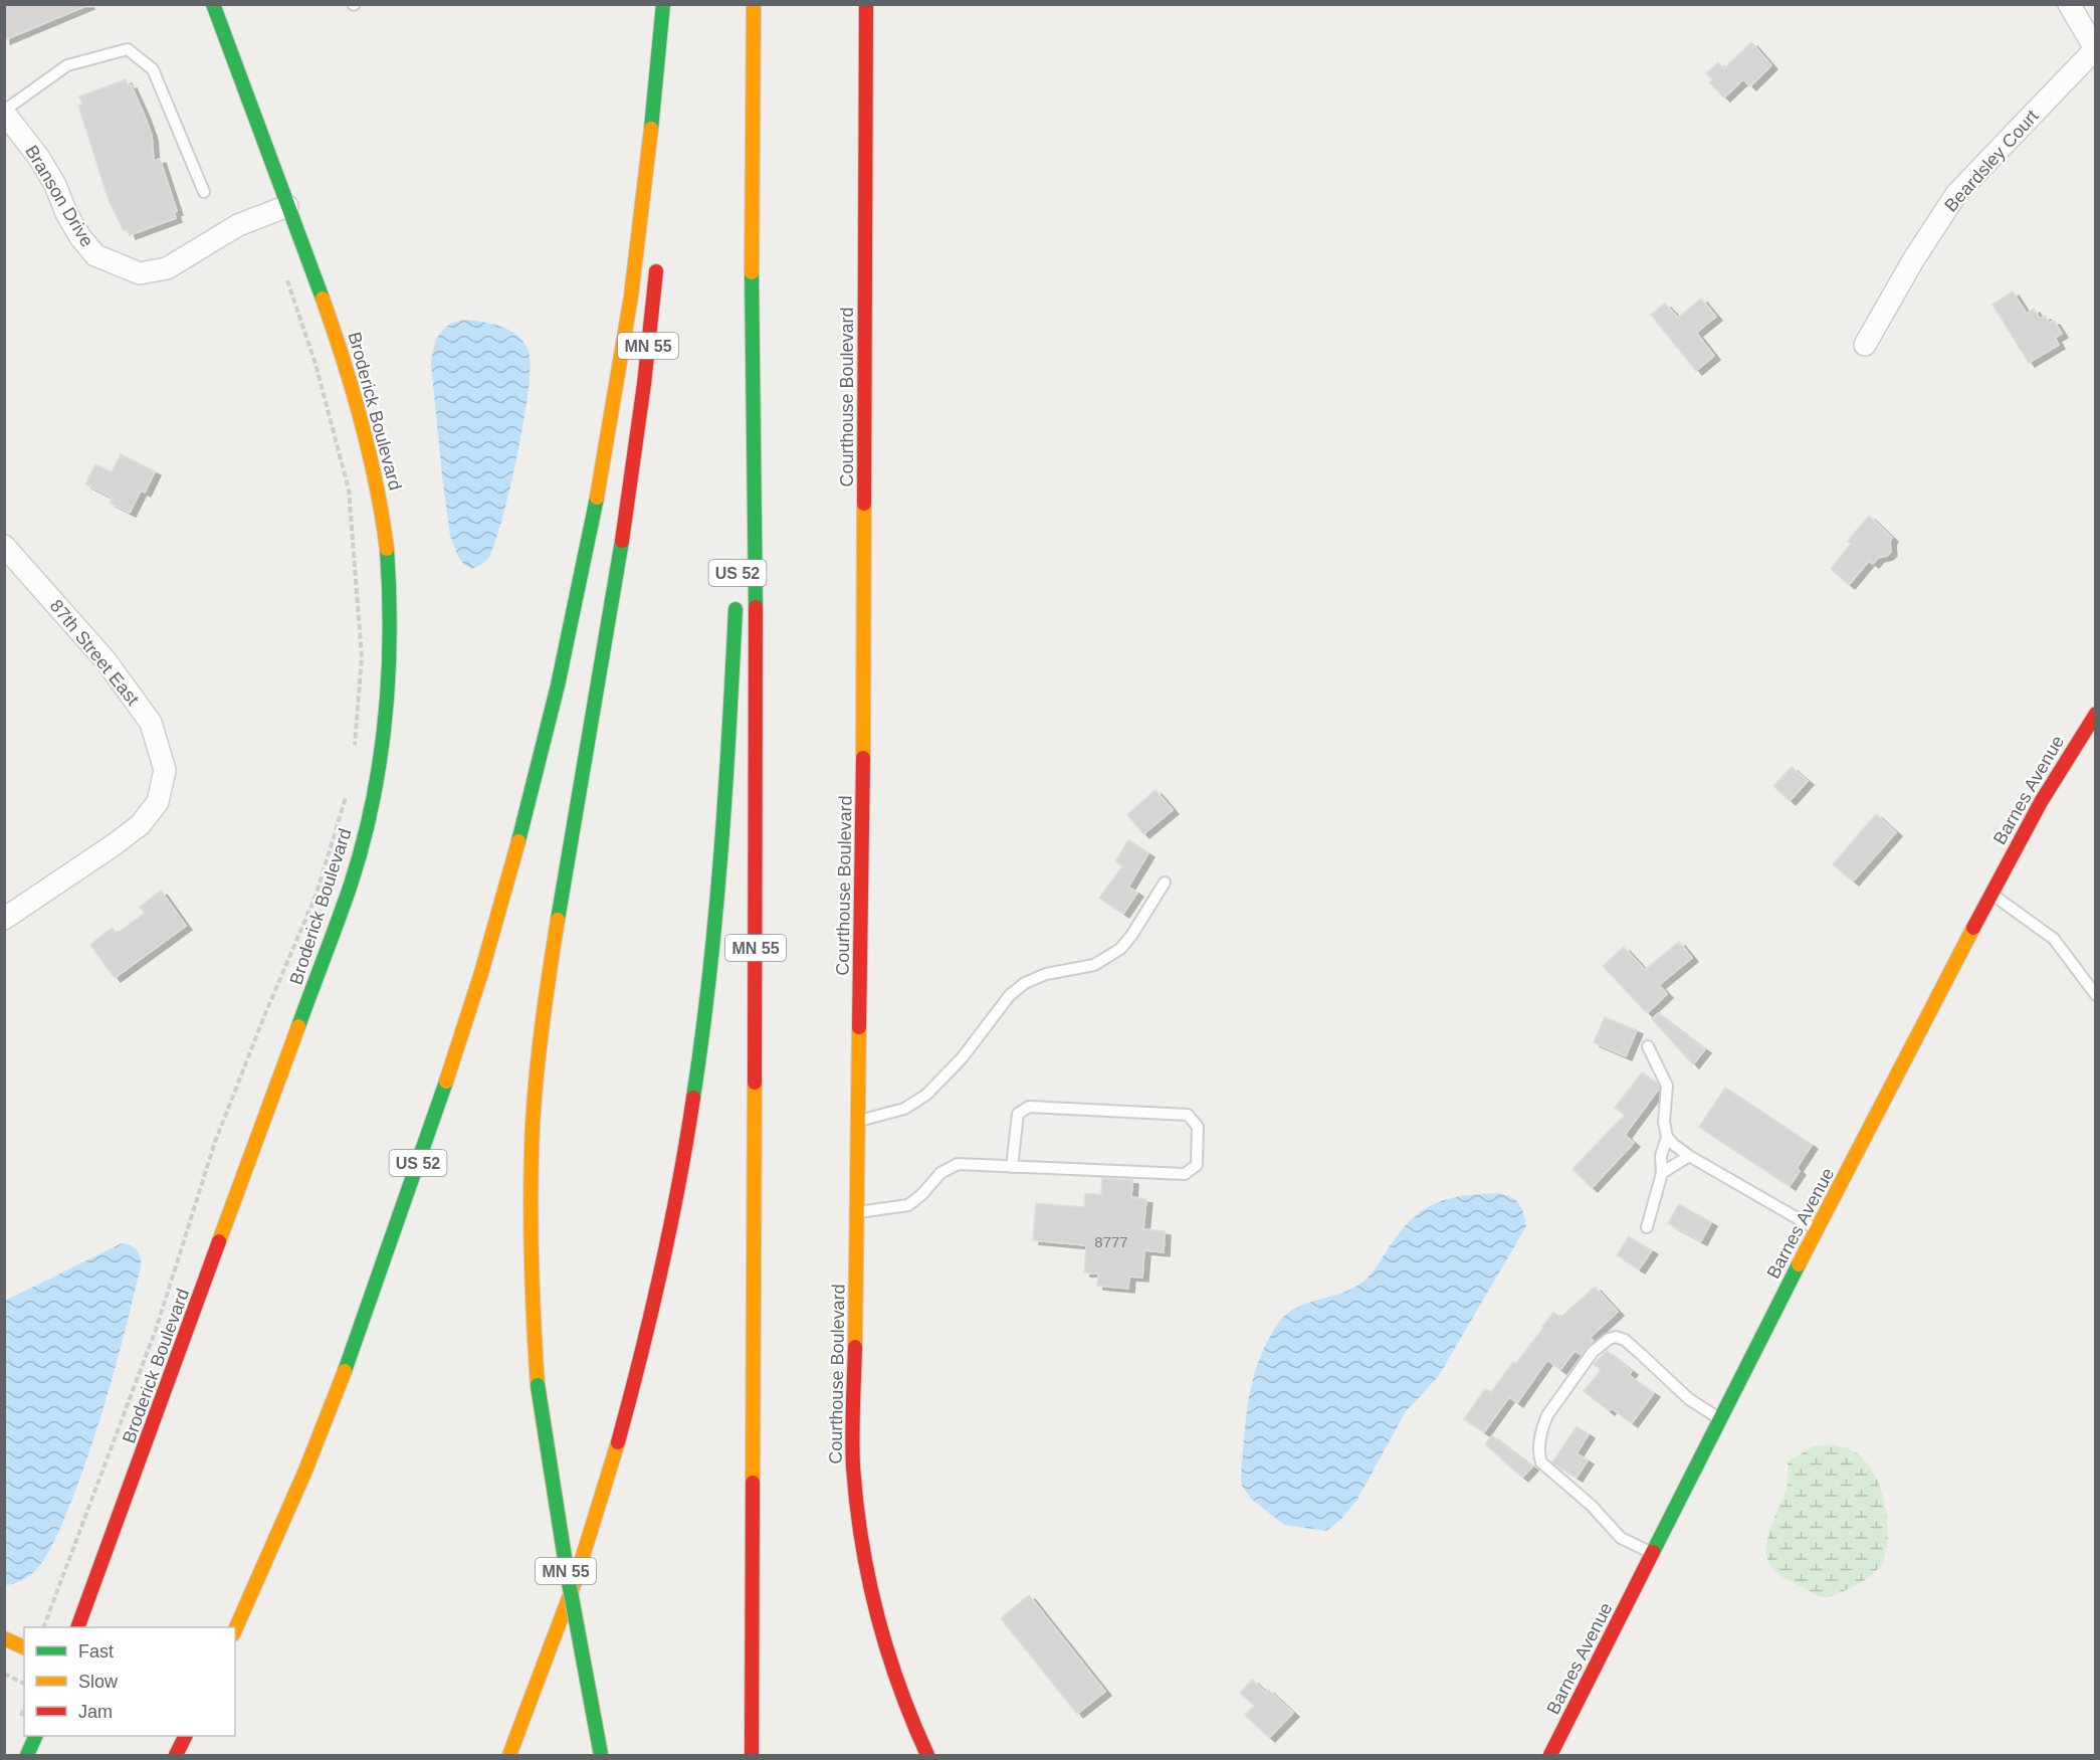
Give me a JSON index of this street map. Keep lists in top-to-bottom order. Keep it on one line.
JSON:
{"streets":{"main road":["MN 55","Courthouse Boulevard","Broderick Boulevard","US 52","Barnes Avenue"],"street":["Beardsley Court","Branson Drive","87th Street East"]},"crossings":[["Branson Drive","Broderick Boulevard"]],"house_numbers":["8777"],"legend":["Fast","Slow","Jam"]}
